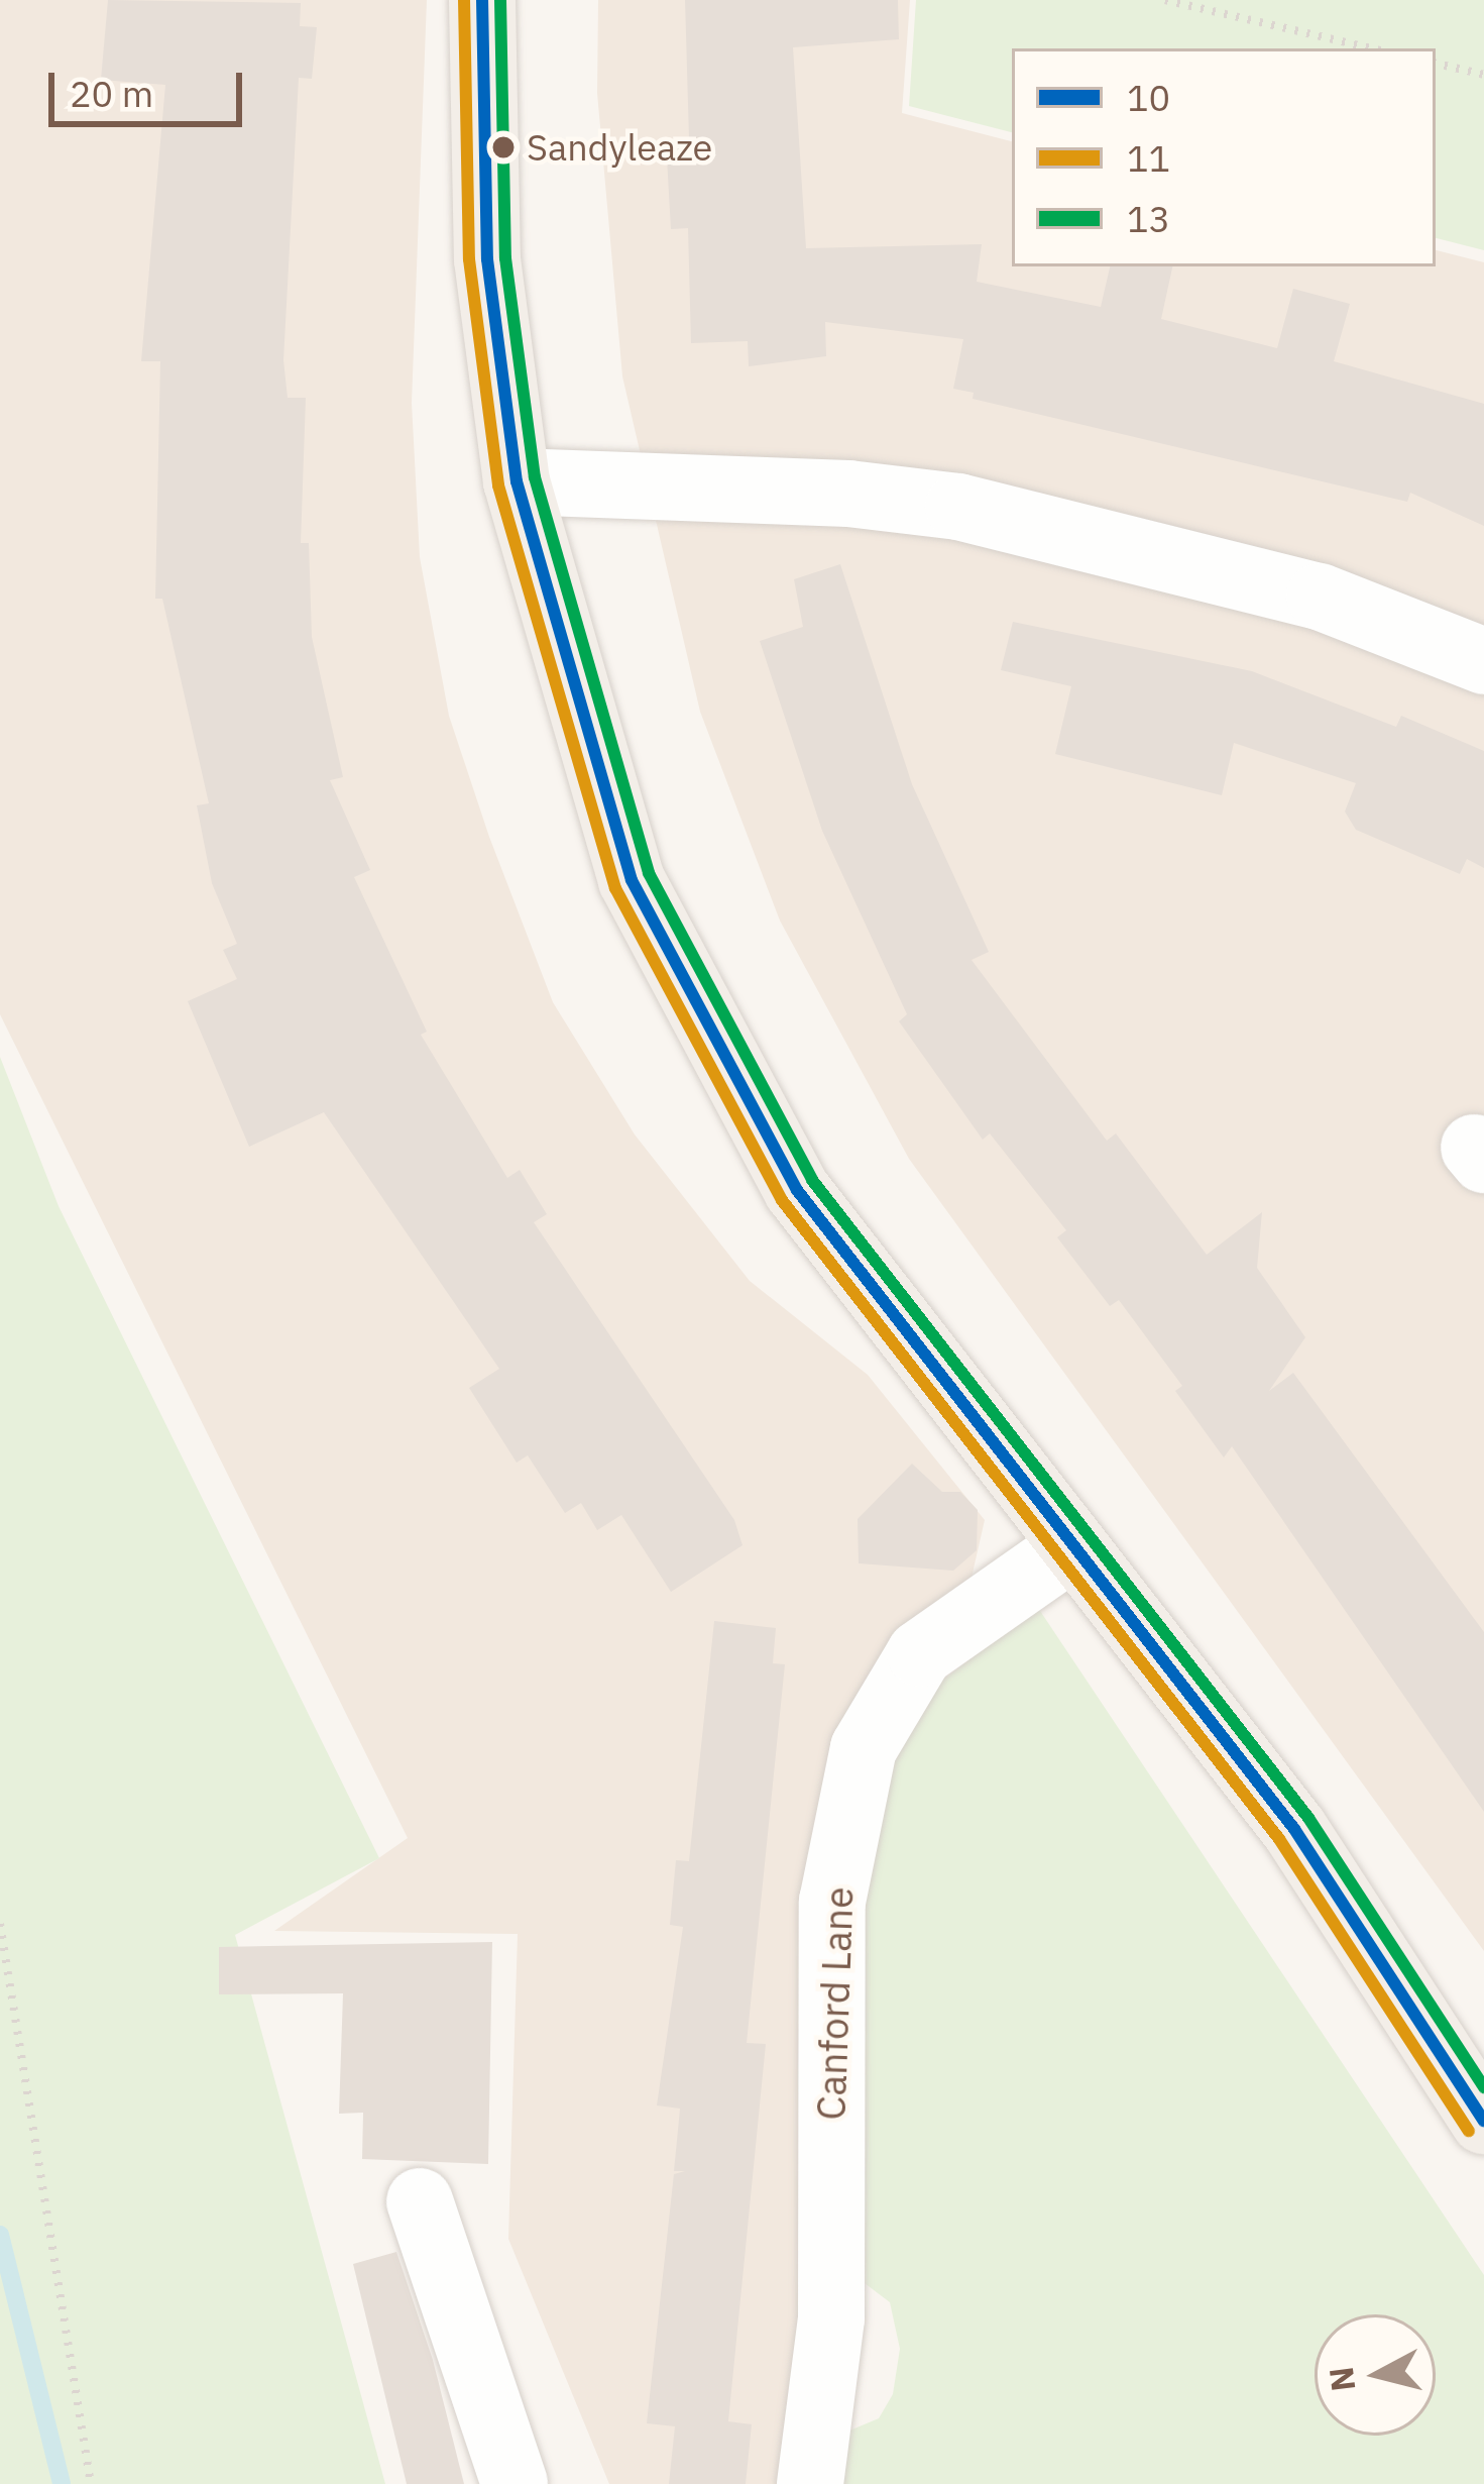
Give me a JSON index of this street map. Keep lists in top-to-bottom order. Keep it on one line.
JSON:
{"streets":{"street":["Canford Lane"]},"places":["Sandyleaze"],"lines":["transit line 10","transit line 11","transit line 13"],"legend":["10","11","13"],"scale_bar":"20 m","north":"left"}
